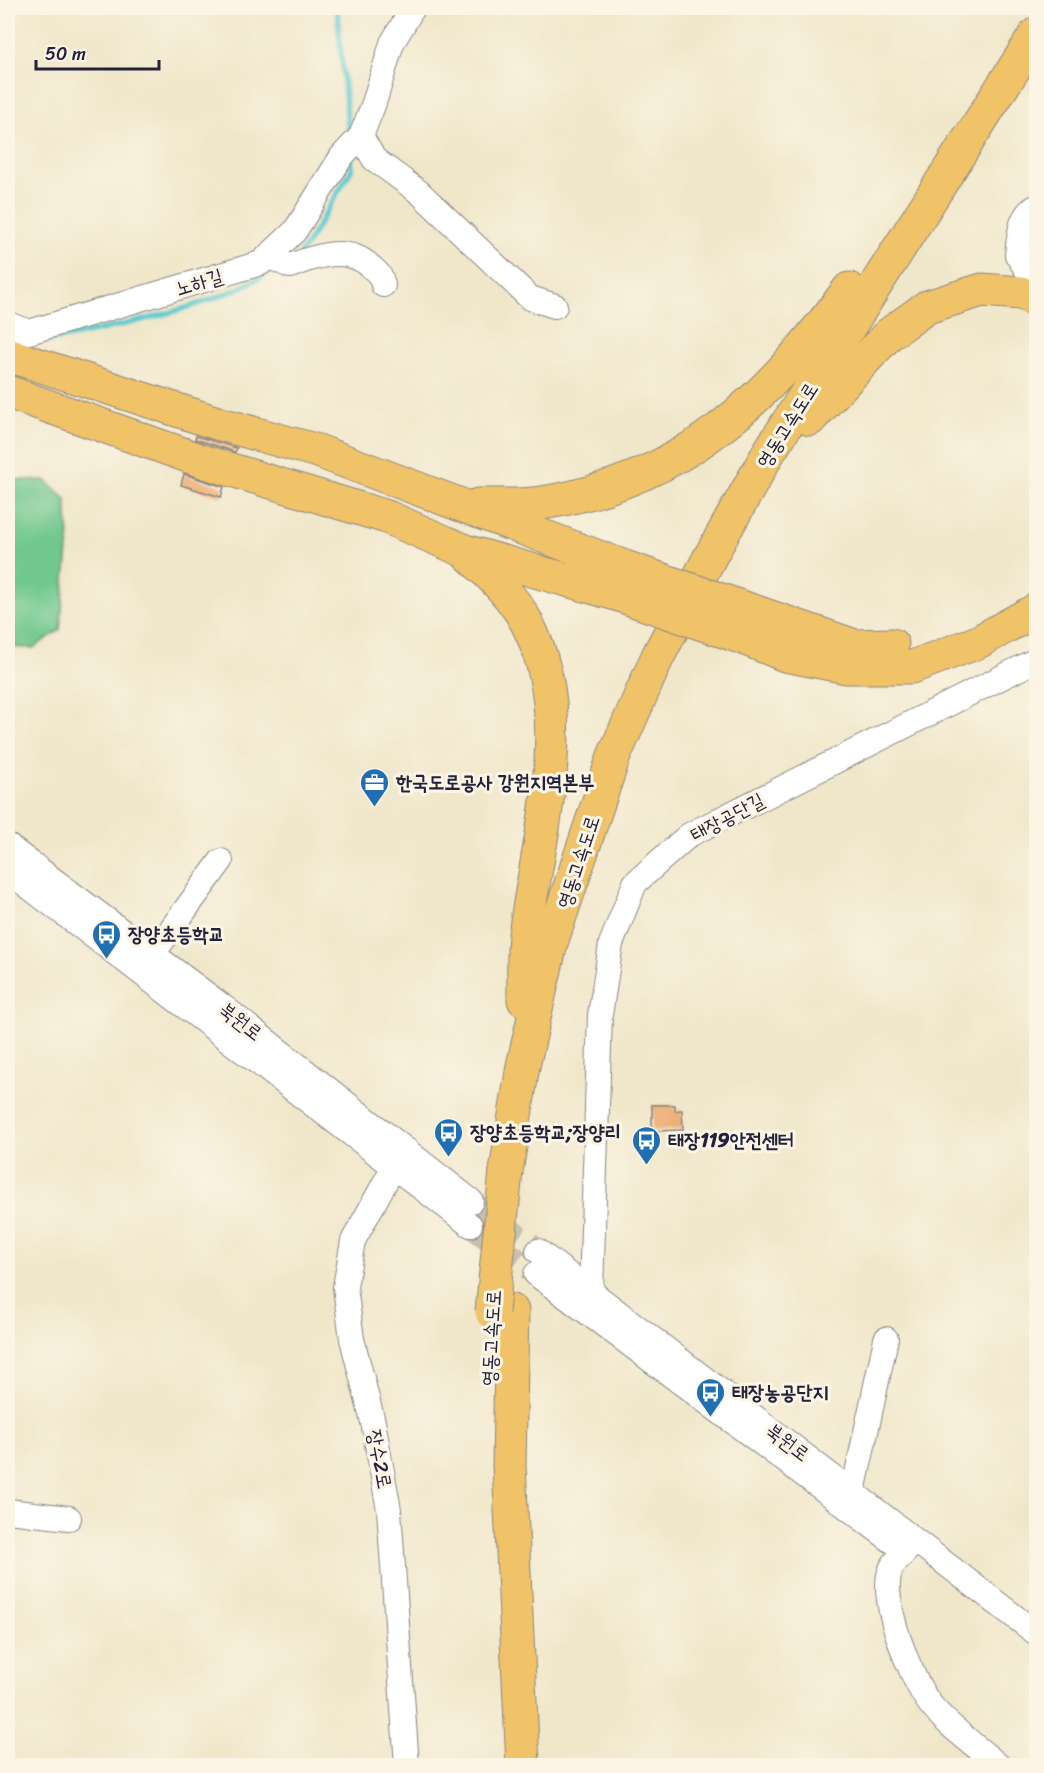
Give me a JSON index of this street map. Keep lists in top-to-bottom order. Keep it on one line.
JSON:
{"streets":{"highway":["영동고속도로"],"street":["노하길","태장공단길","북원로","장수2로"]},"crossings":[["태장공단길","북원로"],["북원로","장수2로"]],"places":{"office":["한국도로공사 강원지역본부"],"bus stop":["장양초등학교","장양초등학교;장양리","태장119안전센터","태장농공단지"]},"scale_bar":"50 m"}
